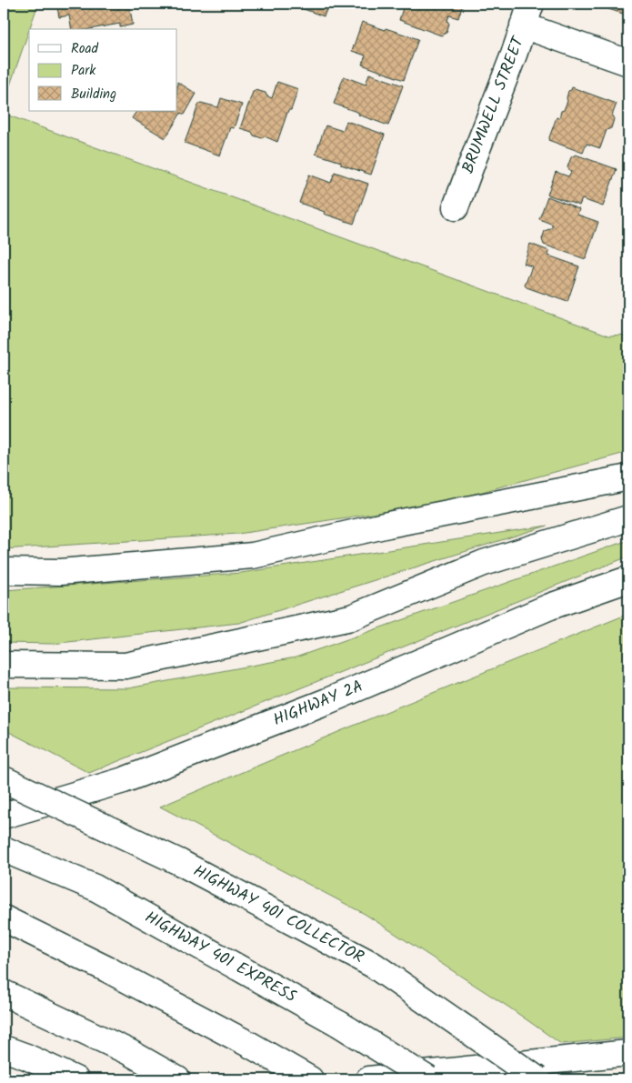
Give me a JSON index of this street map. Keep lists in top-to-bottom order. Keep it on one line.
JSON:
{"streets":{"main road":["BRUMWELL STREET","HIGHWAY 2A","HIGHWAY 401 COLLECTOR","HIGHWAY 401 EXPRESS"]},"legend":["Road","Park","Building"]}
